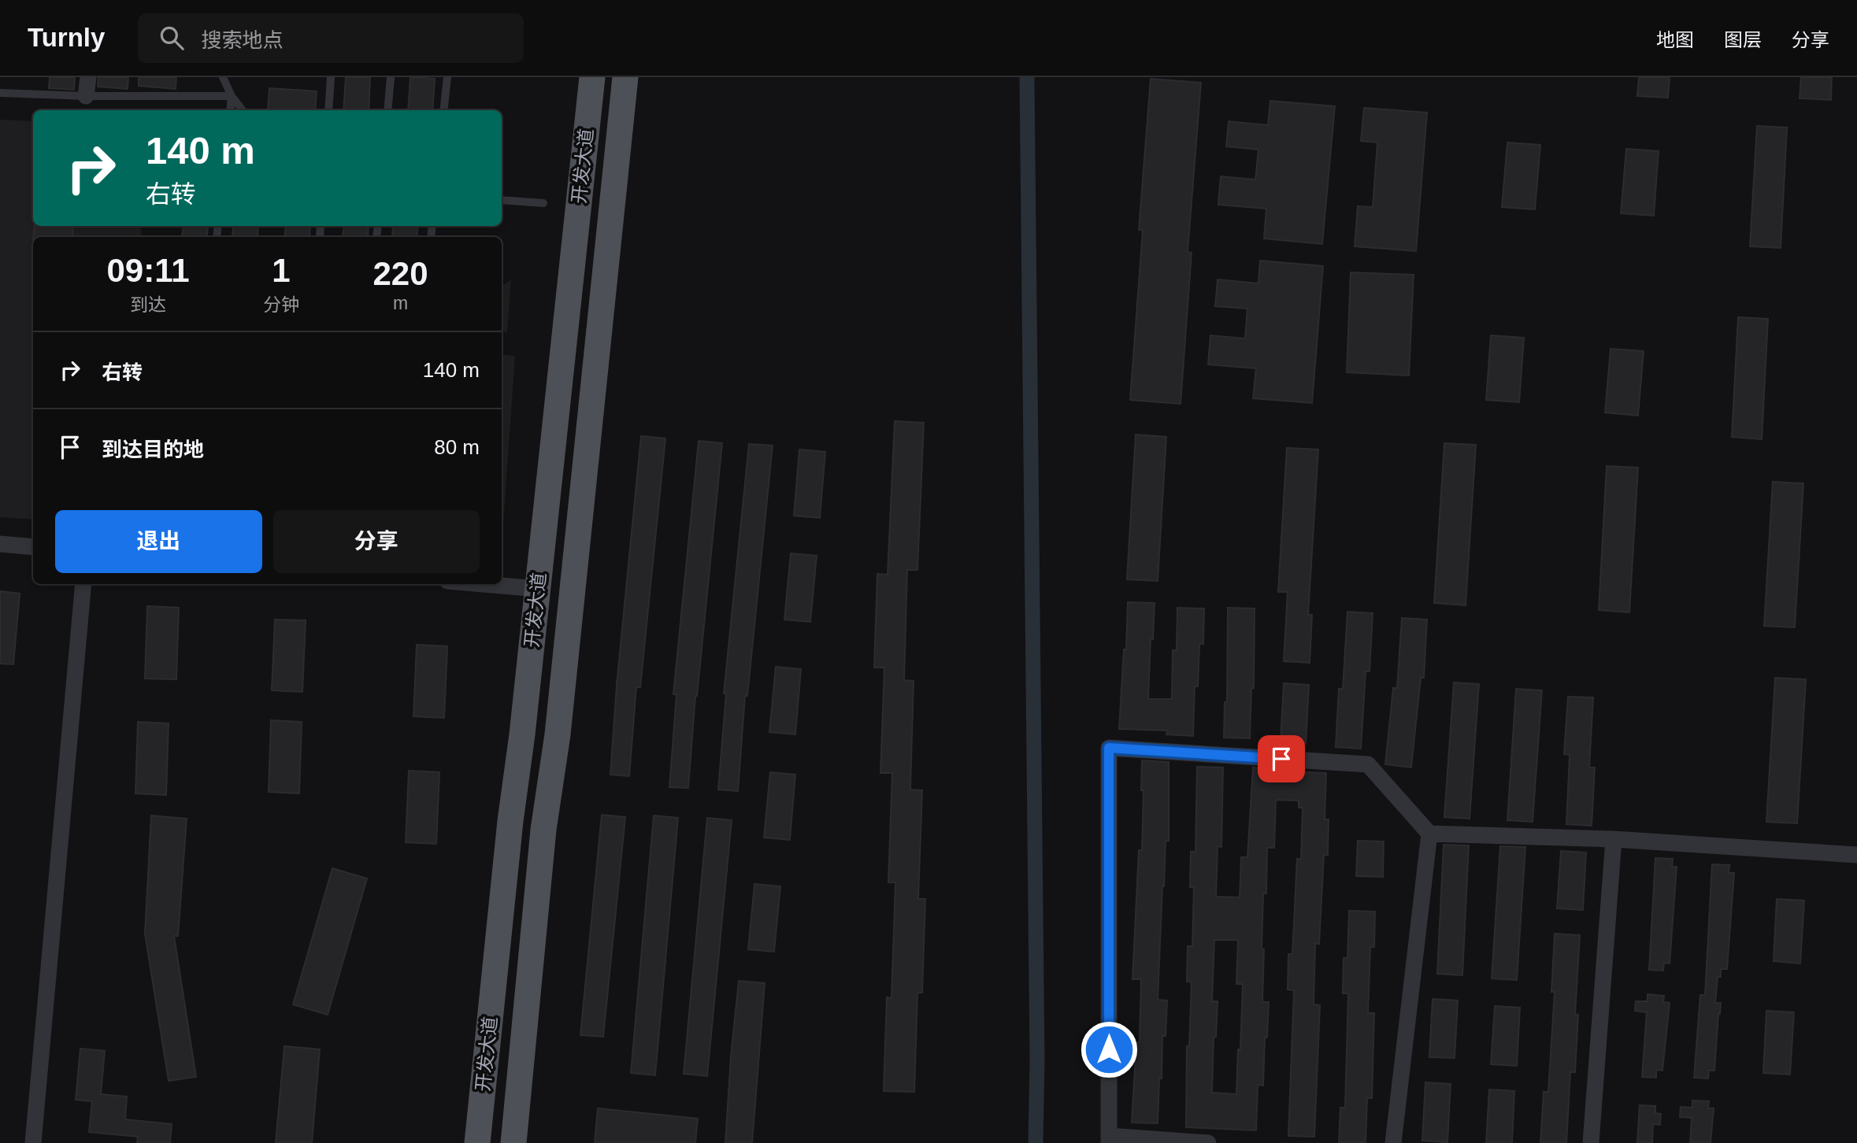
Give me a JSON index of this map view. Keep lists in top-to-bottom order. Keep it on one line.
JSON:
{"streets":{"main road":["开发大道"]},"page":{"header":"Turnly","search":"搜索地点","nav":["地图","图层","分享"],"turn":["140 m","右转"],"eta":["09:11","到达","1","分钟","220","m"],"list":[{"name":"右转","value":"140 m"},{"name":"到达目的地","value":"80 m"}],"buttons":["退出","分享"]}}
